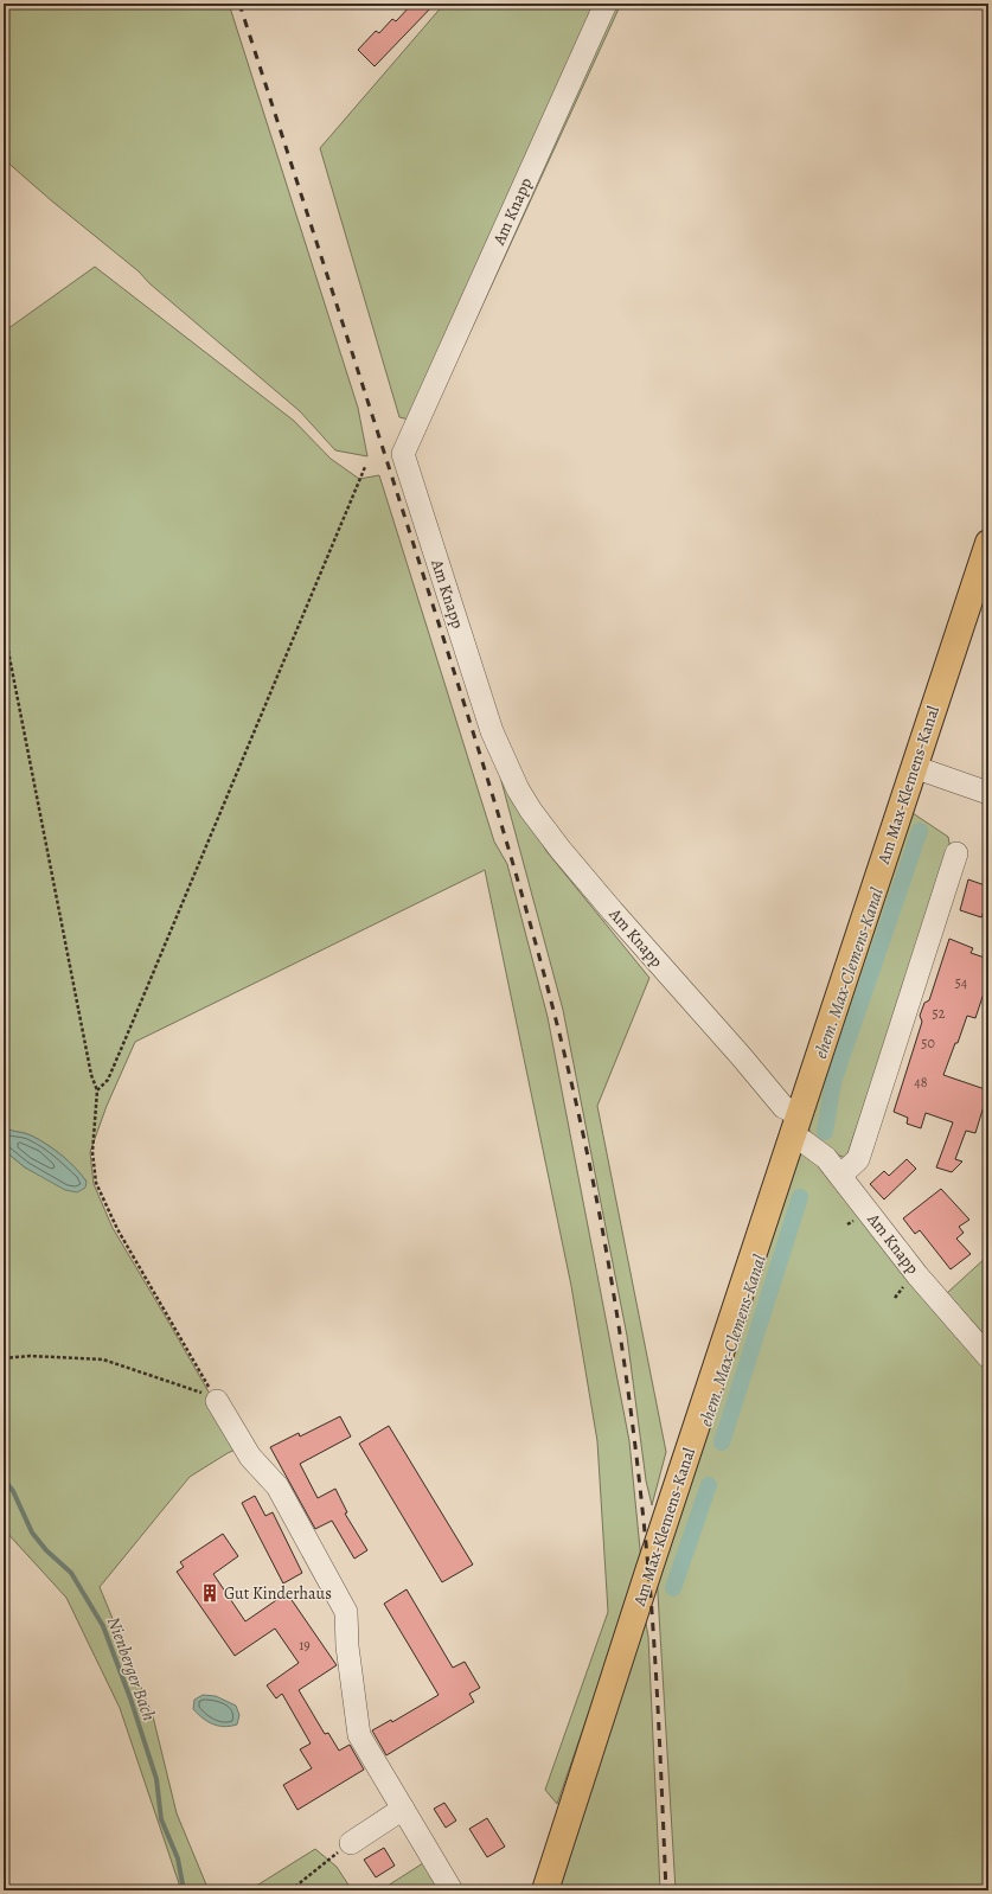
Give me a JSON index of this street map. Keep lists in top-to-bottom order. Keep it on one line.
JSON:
{"streets":{"main road":["Am Max-Klemens-Kanal"],"street":["Am Knapp"]},"crossings":[["Am Knapp","Am Max-Klemens-Kanal"]],"water":["ehem. Max-Clemens-Kanal","Nienberger Bach"],"places":{"building":["Gut Kinderhaus"]},"house_numbers":["54","52","50","48","19"]}
